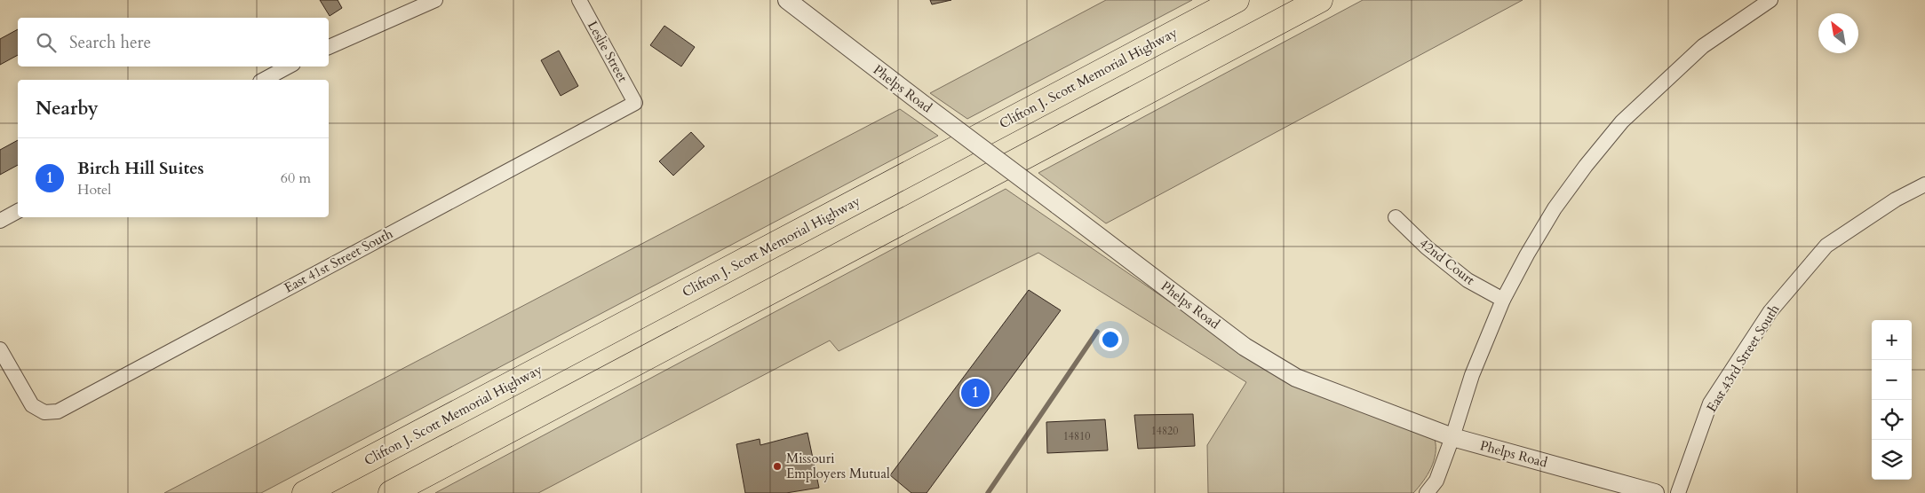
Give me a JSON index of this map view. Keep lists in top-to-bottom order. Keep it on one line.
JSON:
{"streets":{"highway":["Clifton J. Scott Memorial Highway"],"street":["Leslie Street","Phelps Road","East 41st Street South","42nd Court","East 43rd Street South"]},"crossings":[["Leslie Street","East 41st Street South"]],"places":["Missouri Employers Mutual"],"house_numbers":["14820","14810"],"north":"top left","page":{"search":"Search here","heading":"Nearby","list":[{"mark":"1","name":"Birch Hill Suites","note":"Hotel","value":"60 m"}],"map_buttons":["+","−"],"pins":"1"}}
